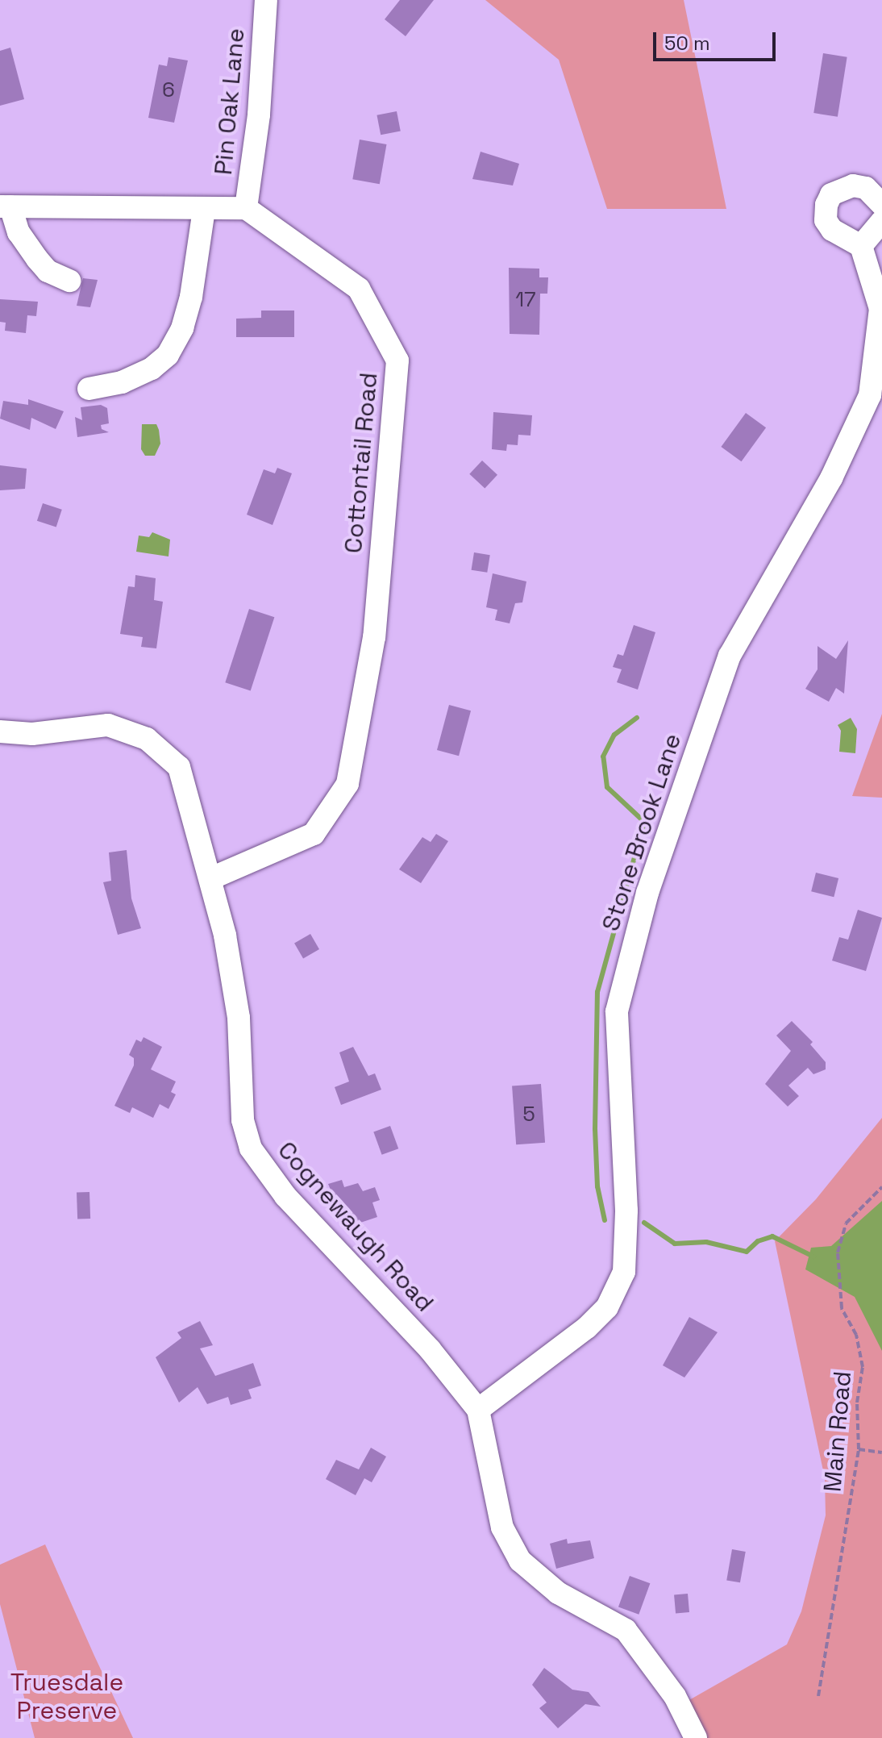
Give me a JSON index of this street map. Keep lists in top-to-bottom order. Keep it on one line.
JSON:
{"streets":{"street":["Pin Oak Lane","Cottontail Road","Stone Brook Lane","Cognewaugh Road"],"path":["Main Road"]},"crossings":[["Pin Oak Lane","Cottontail Road"],["Cottontail Road","Cognewaugh Road"],["Stone Brook Lane","Cognewaugh Road"]],"parks":["Truesdale Preserve"],"house_numbers":["6","17","5"],"scale_bar":"50 m"}
